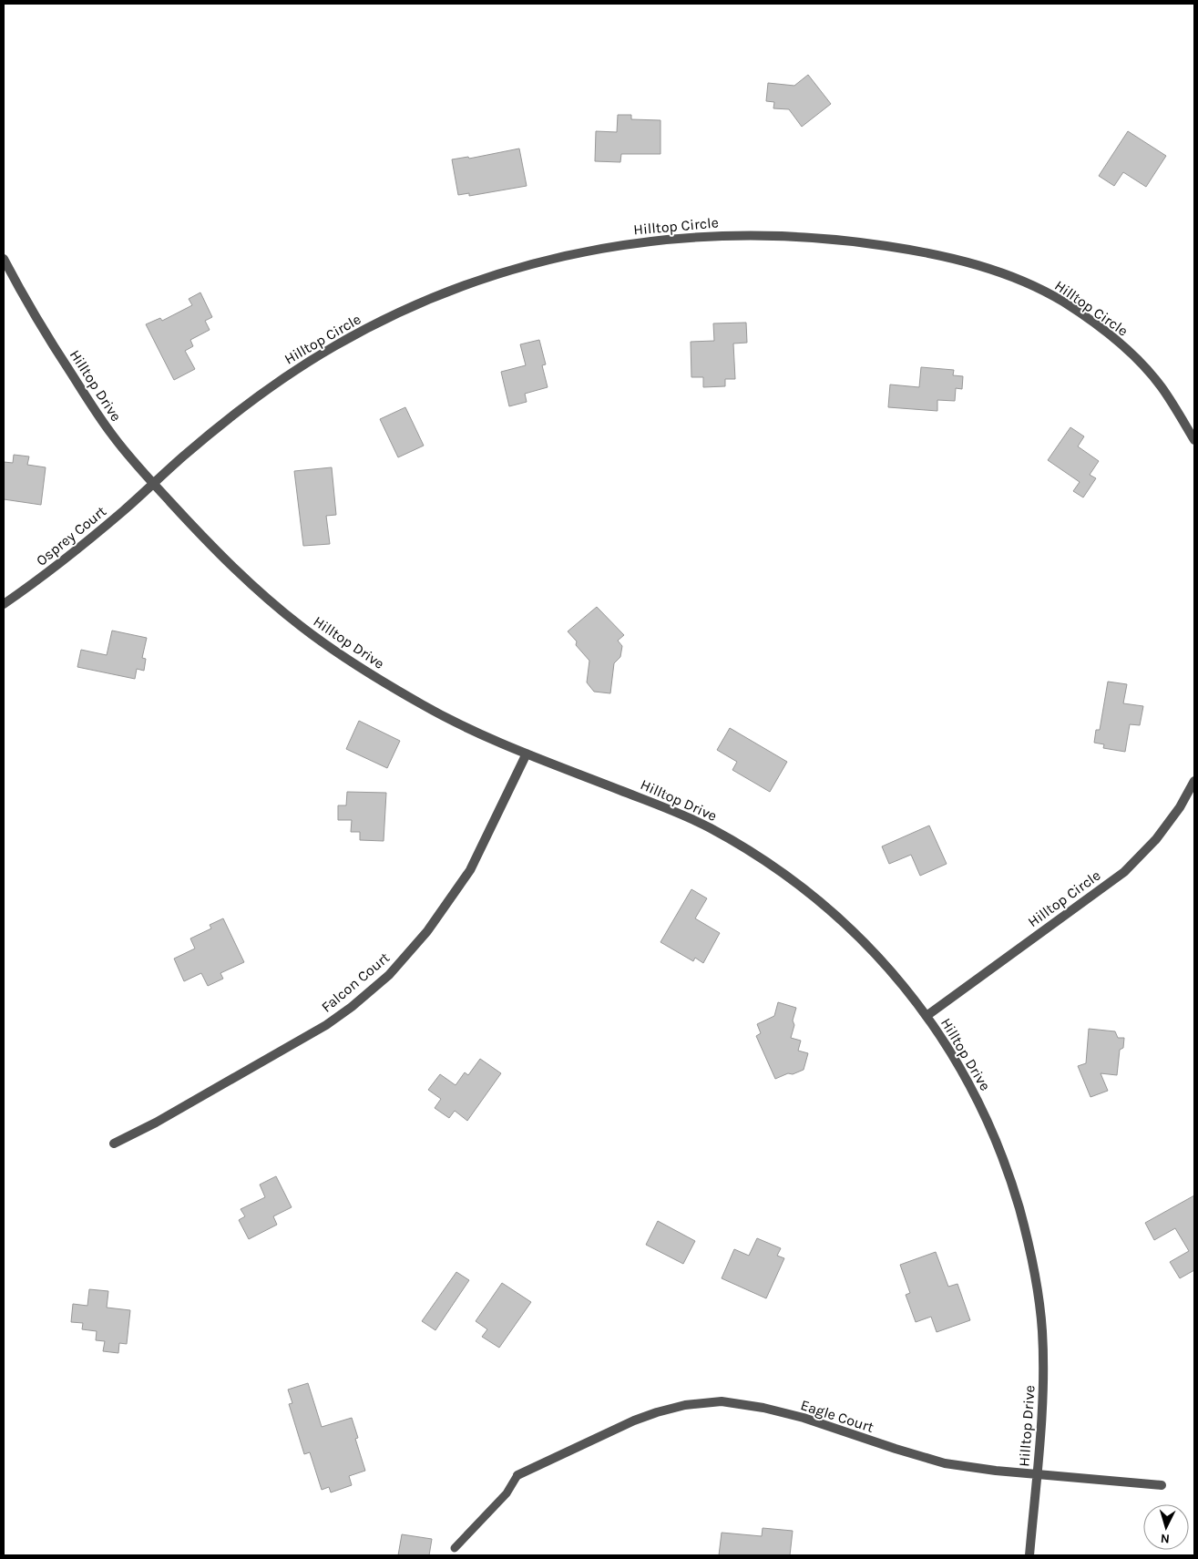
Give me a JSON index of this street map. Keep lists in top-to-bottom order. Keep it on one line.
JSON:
{"streets":{"street":["Hilltop Circle","Hilltop Drive","Osprey Court","Falcon Court","Eagle Court"]},"crossings":[["Hilltop Circle","Hilltop Drive"],["Hilltop Circle","Osprey Court"],["Hilltop Drive","Osprey Court"],["Hilltop Drive","Falcon Court"],["Hilltop Drive","Eagle Court"]],"north":"bottom"}
